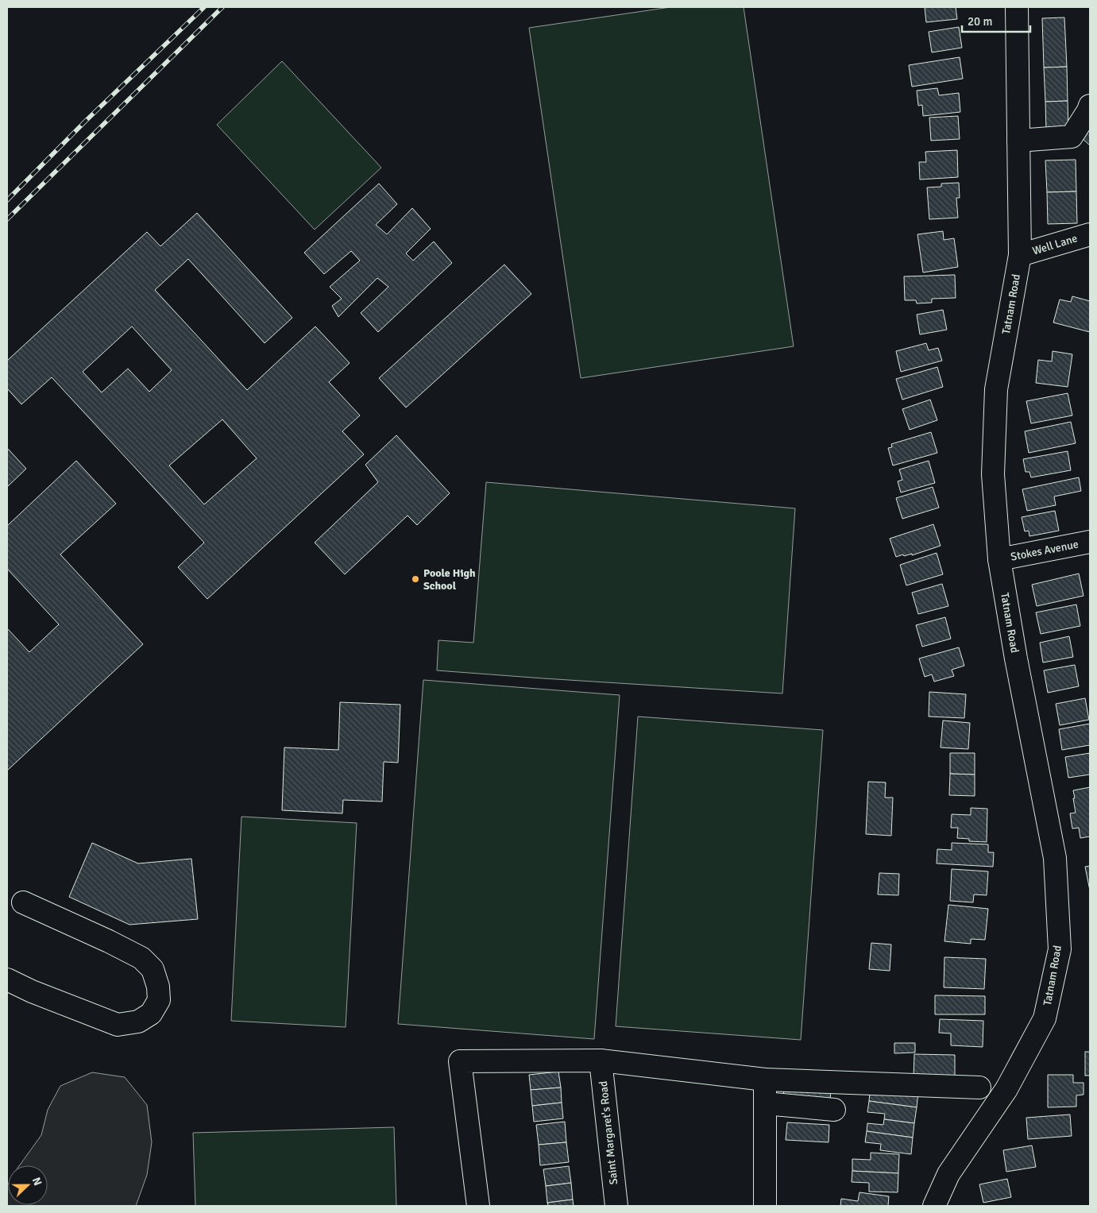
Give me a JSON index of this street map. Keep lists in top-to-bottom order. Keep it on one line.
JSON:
{"streets":{"street":["Well Lane","Tatnam Road","Stokes Avenue","Saint Margaret's Road"]},"crossings":[["Well Lane","Tatnam Road"],["Tatnam Road","Stokes Avenue"]],"places":["Poole High School"],"scale_bar":"20 m","north":"right"}
